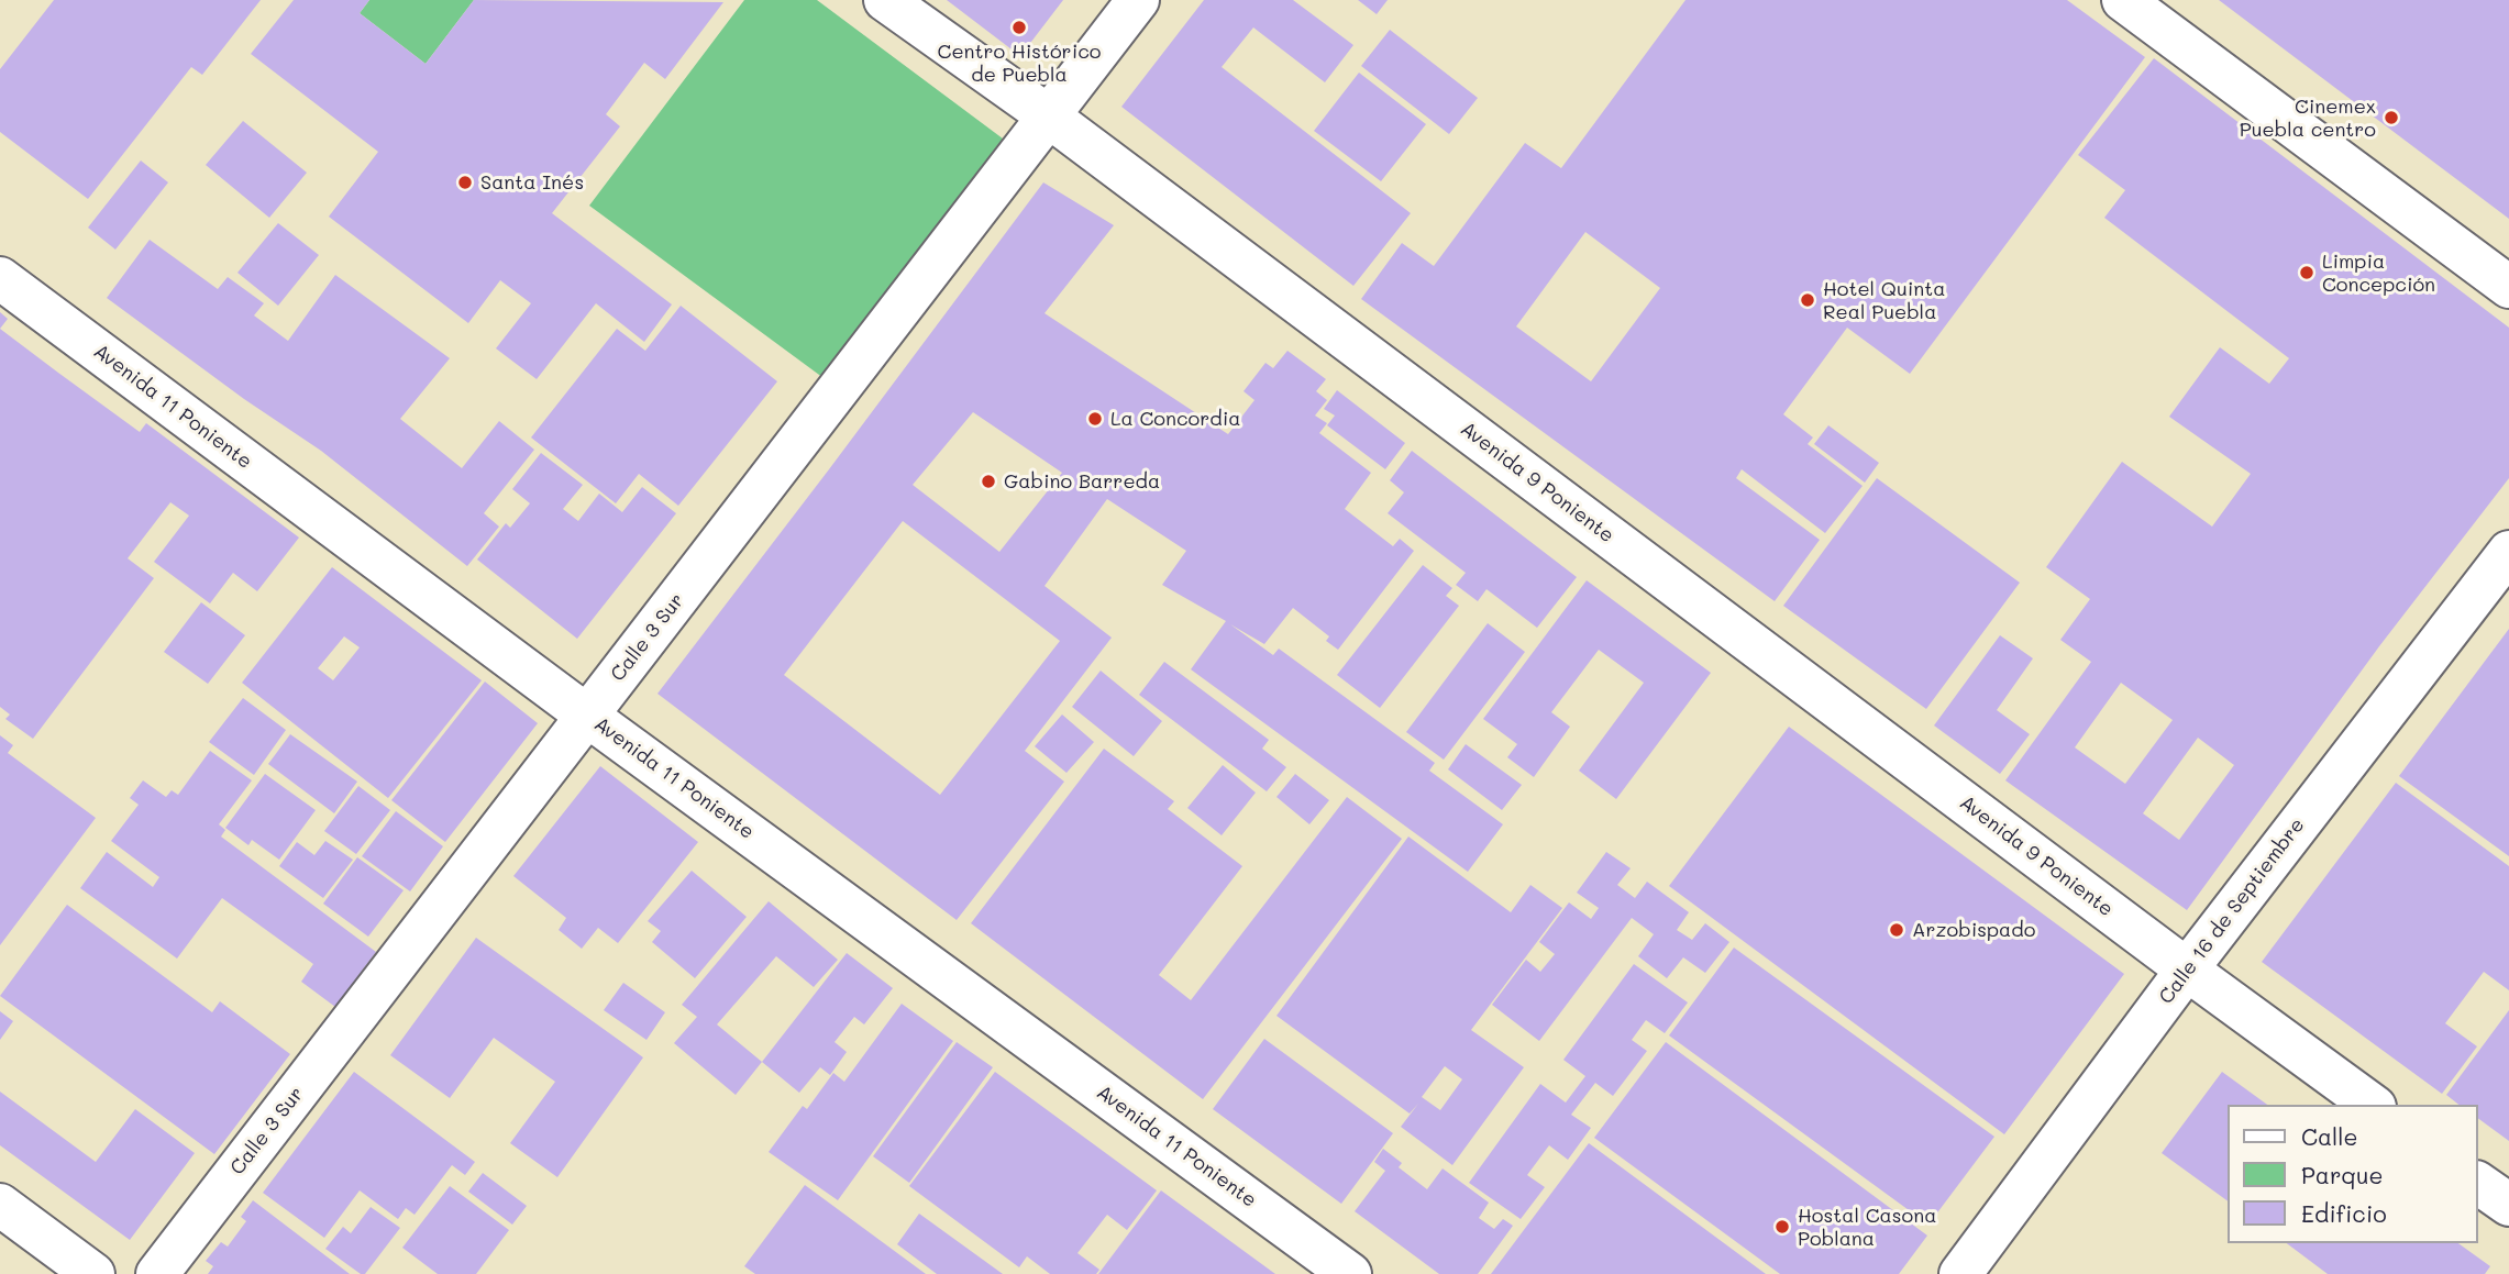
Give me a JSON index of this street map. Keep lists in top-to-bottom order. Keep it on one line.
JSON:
{"streets":{"street":["Avenida 11 Poniente","Avenida 9 Poniente","Calle 3 Sur","Calle 16 de Septiembre"]},"crossings":[["Avenida 11 Poniente","Calle 3 Sur"],["Avenida 9 Poniente","Calle 3 Sur"],["Avenida 9 Poniente","Calle 16 de Septiembre"]],"places":["Centro Histórico de Puebla","Cinemex Puebla centro","Santa Inés","Limpia Concepción","Hotel Quinta Real Puebla","La Concordia","Gabino Barreda","Arzobispado","Hostal Casona Poblana"],"legend":["Calle","Parque","Edificio"]}
